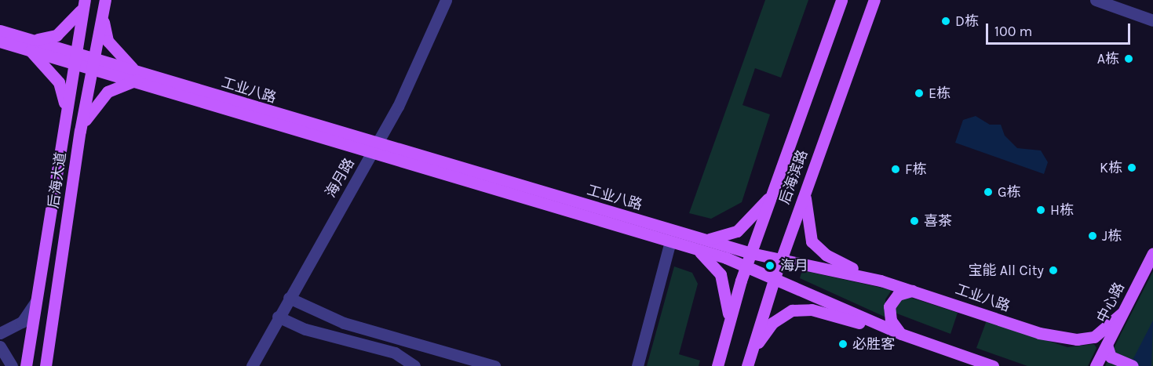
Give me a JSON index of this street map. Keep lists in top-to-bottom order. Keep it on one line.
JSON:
{"streets":{"main road":["工业八路","后海滨路","后海大道","中心路"],"street":["海月路"]},"crossings":[["工业八路","后海滨路"],["工业八路","海月路"],["工业八路","后海大道"],["工业八路","中心路"]],"places":["D栋","A栋","E栋","K栋","F栋","G栋","H栋","喜茶","J栋","海月","宝能 All City","必胜客"],"scale_bar":"100 m"}
